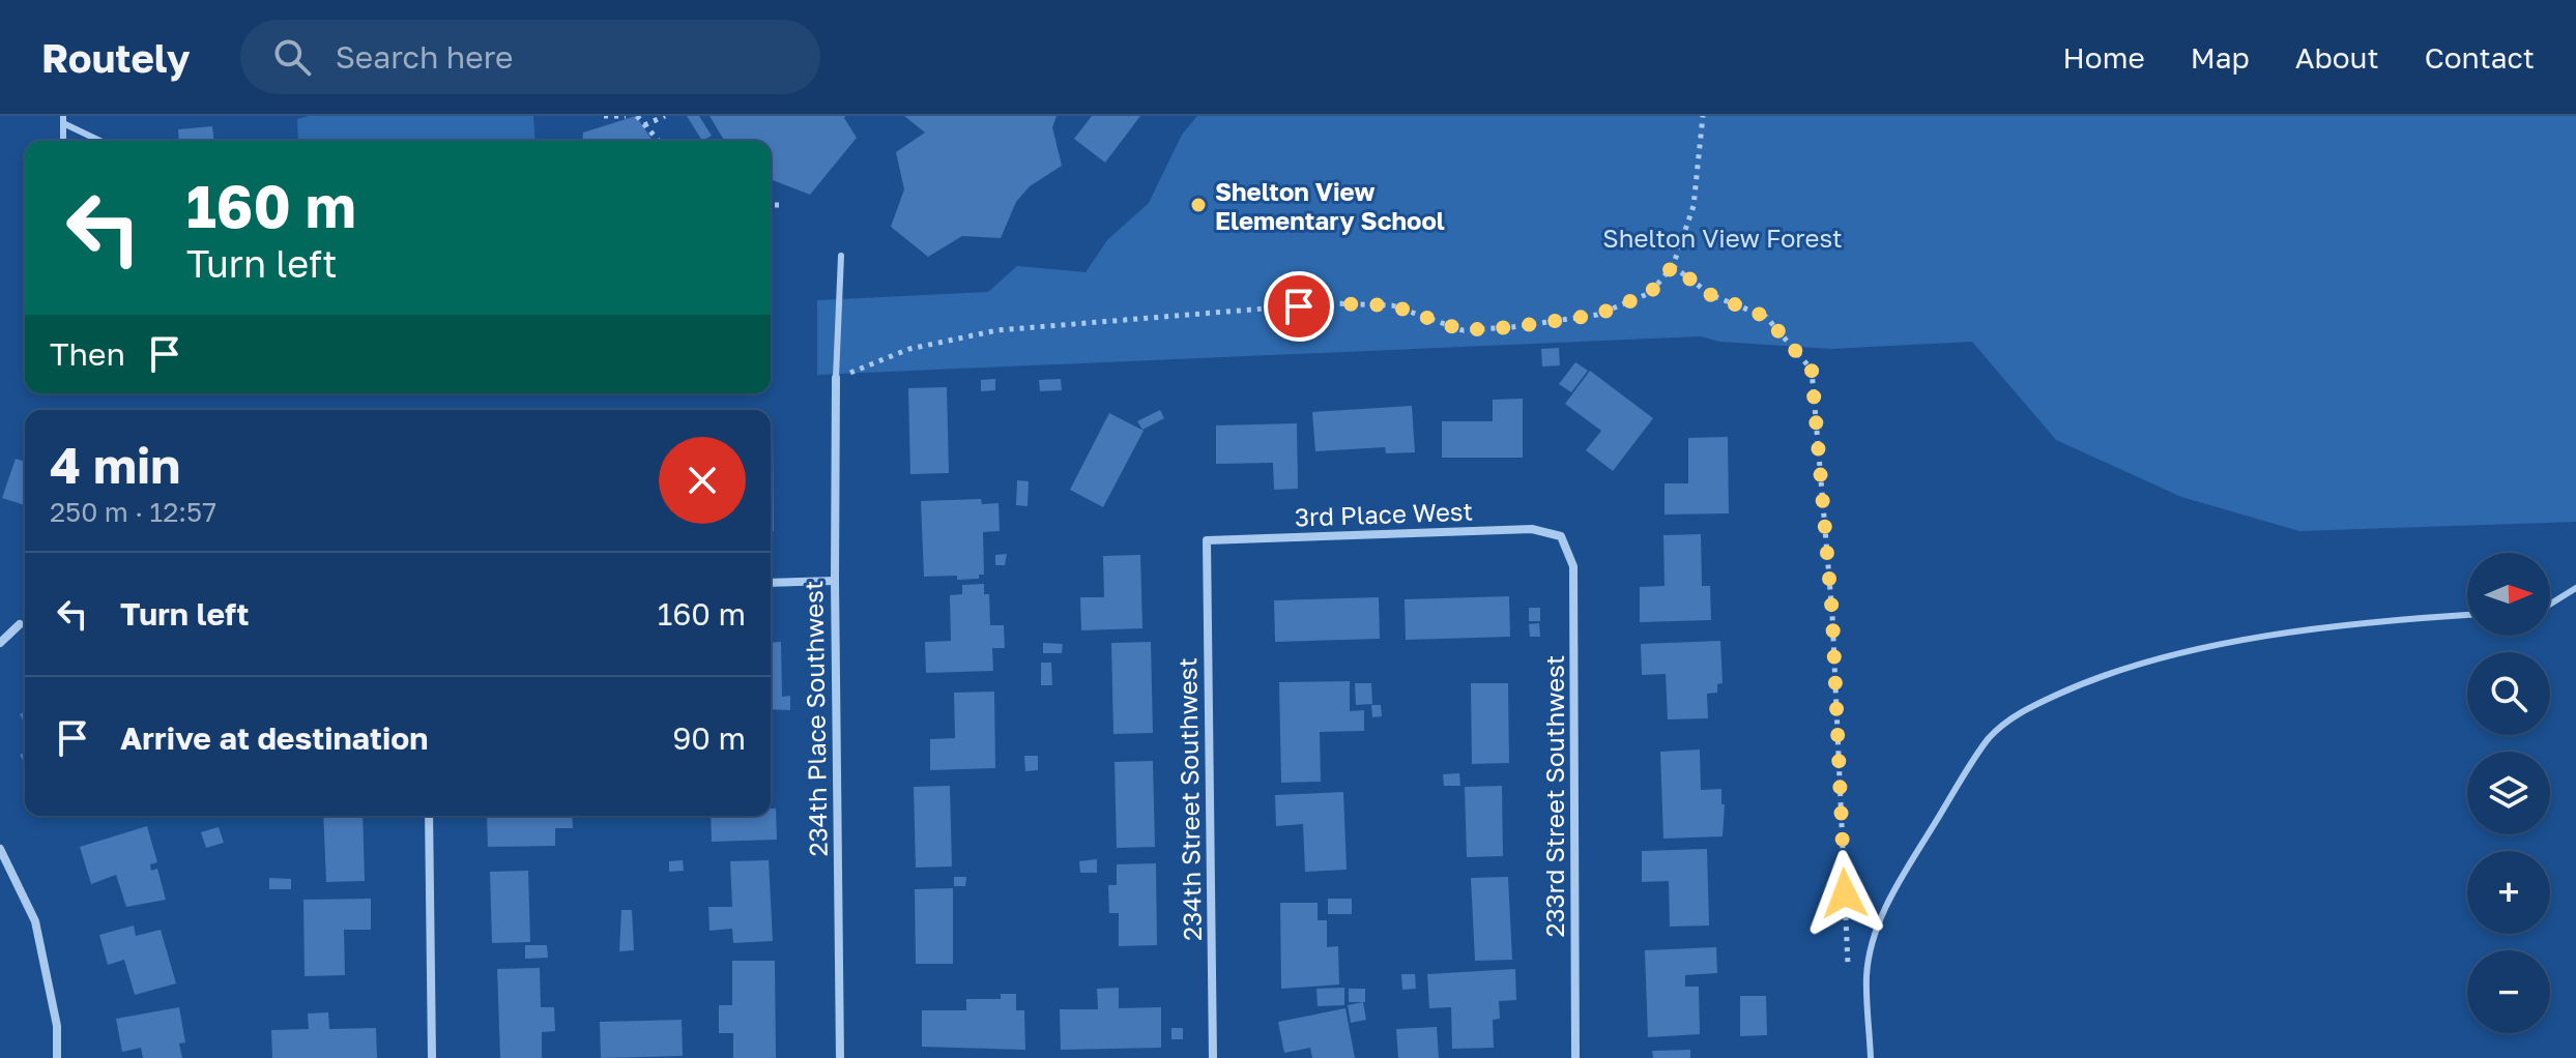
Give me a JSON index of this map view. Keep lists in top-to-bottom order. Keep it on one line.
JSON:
{"streets":{"street":["3rd Place West","234th Place Southwest","233rd Street Southwest","234th Street Southwest"]},"crossings":[["3rd Place West","233rd Street Southwest"],["3rd Place West","234th Street Southwest"]],"parks":["Shelton View Forest"],"places":["Shelton View Elementary School"],"north":"right","page":{"header":"Routely","search":"Search here","nav":["Home","Map","About","Contact"],"turn":["160 m","Turn left"],"then":"Then","heading":["4 min","250 m · 12:57"],"list":[{"name":"Turn left","value":"160 m"},{"name":"Arrive at destination","value":"90 m"}],"map_buttons":["+","−"]}}
